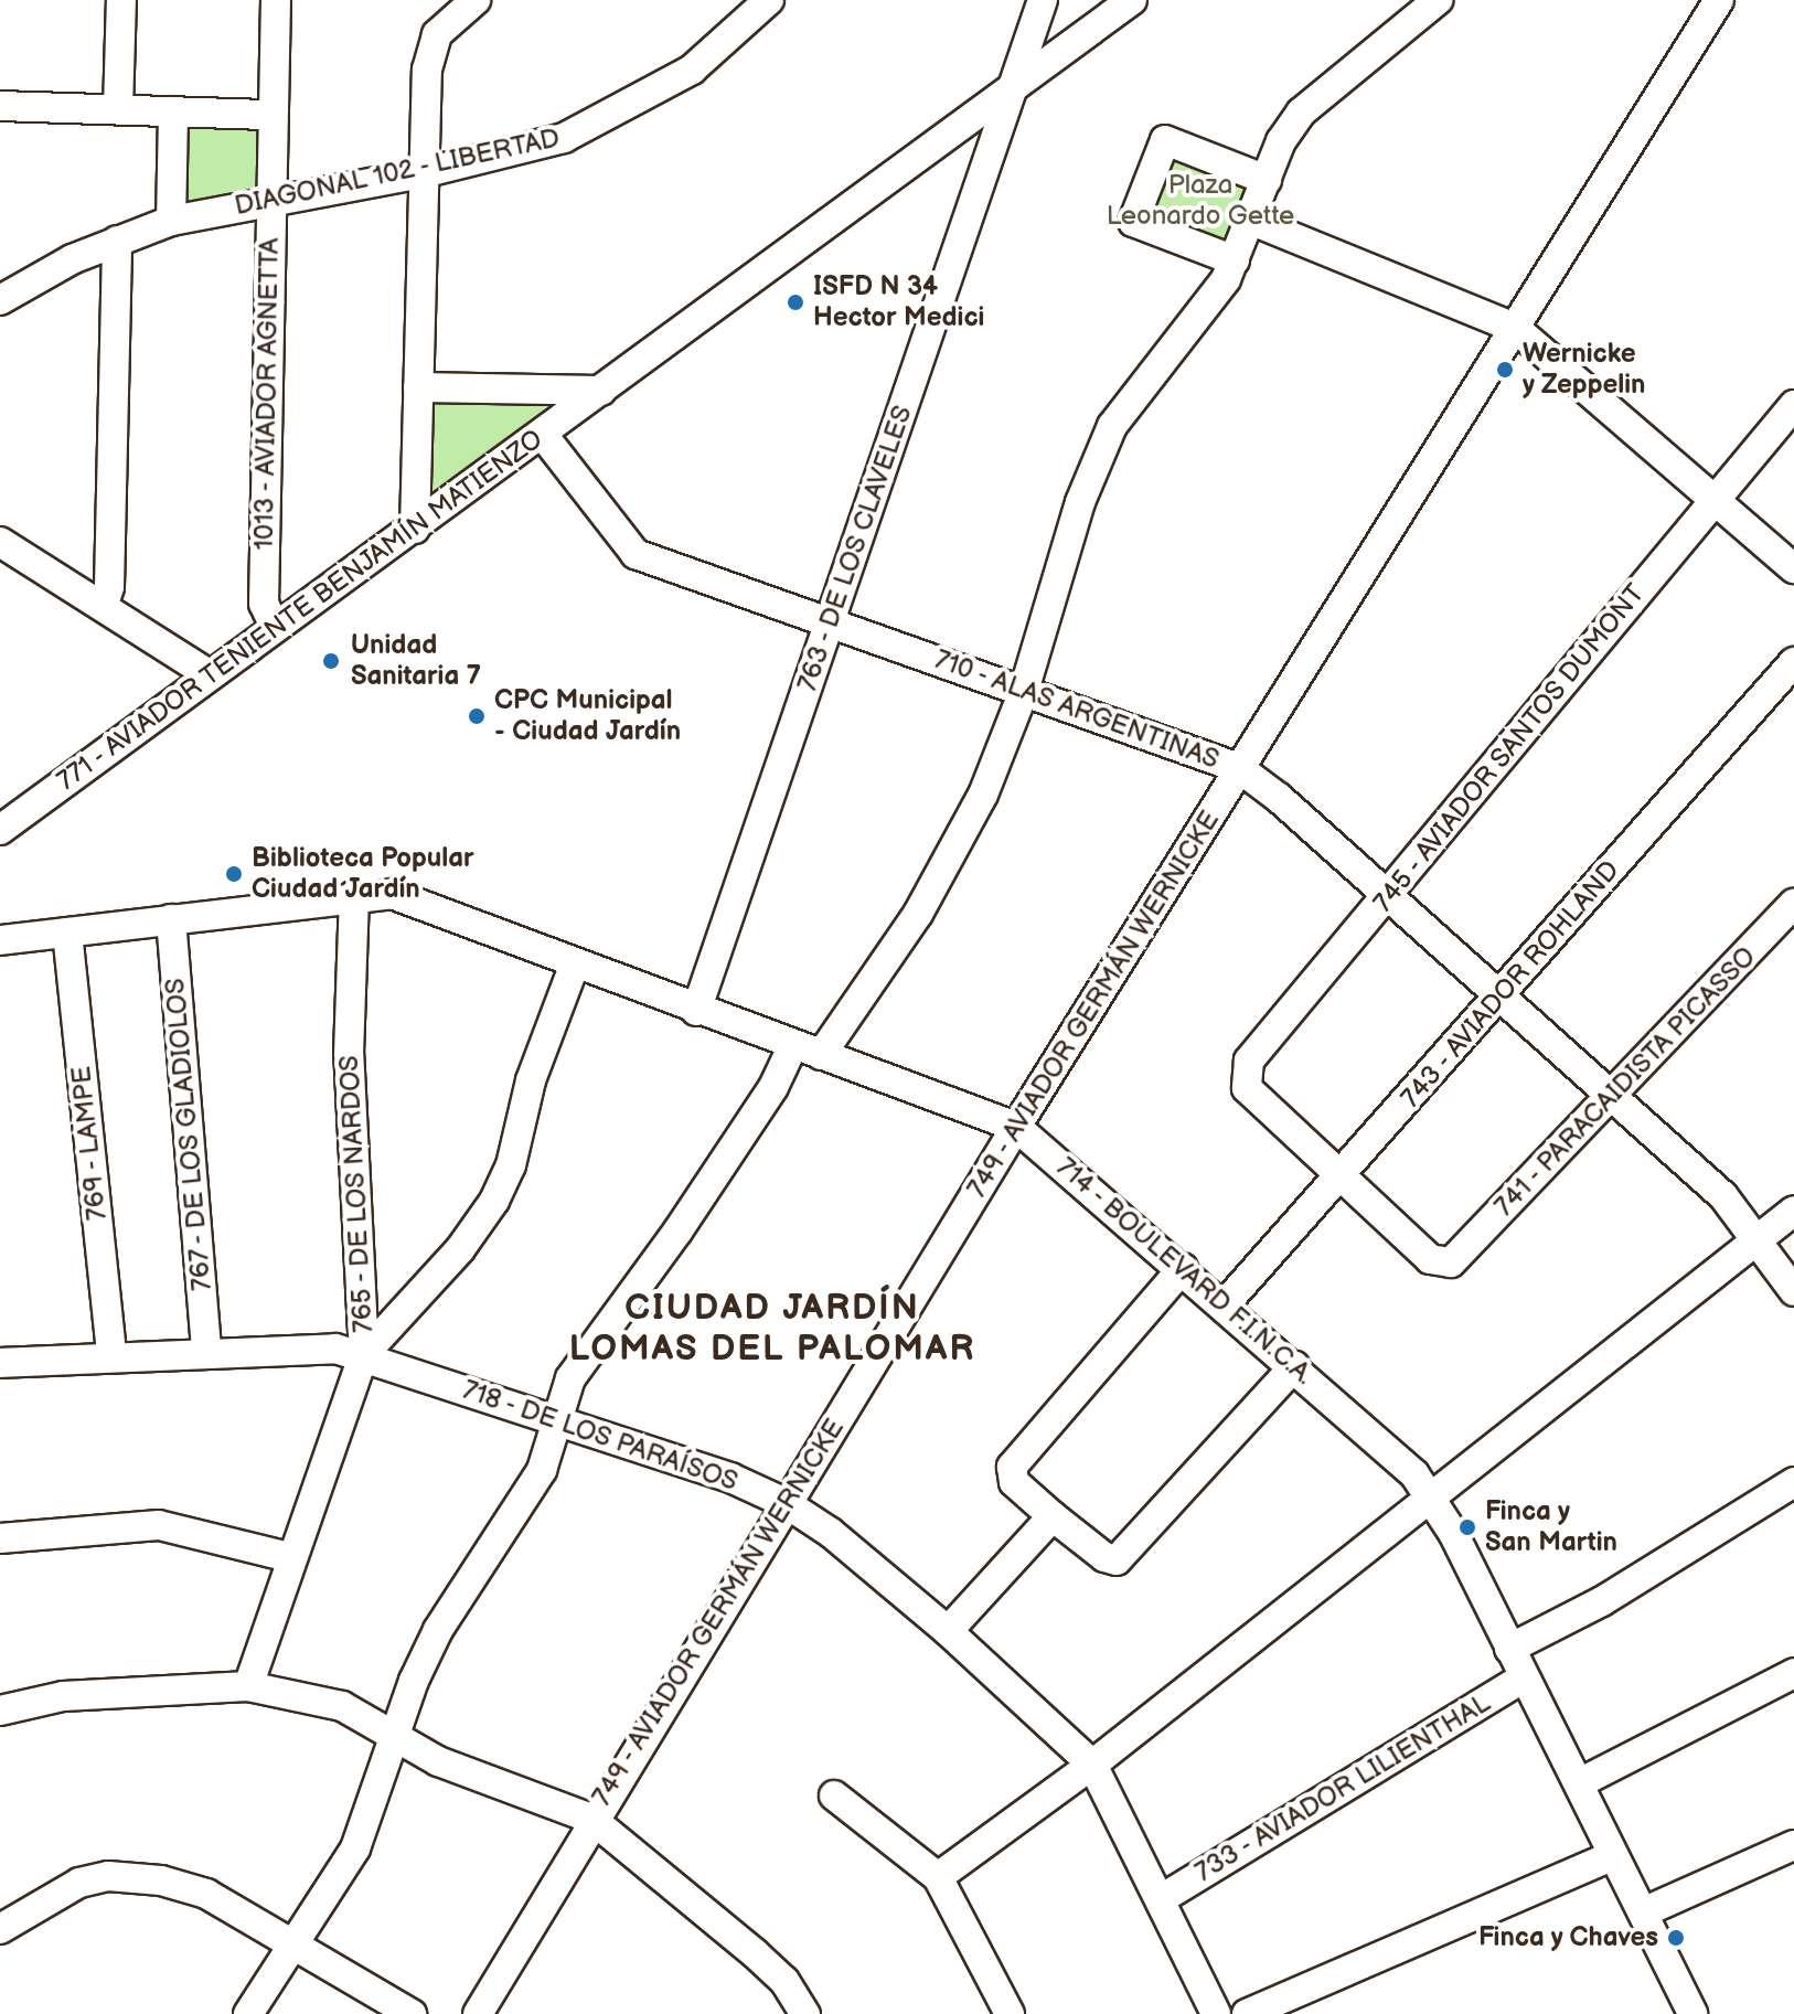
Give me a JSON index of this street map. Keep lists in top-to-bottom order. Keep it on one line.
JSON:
{"streets":{"street":["DIAGONAL 102 - LIBERTAD","1013 - AVIADOR AGNETTA","763 - DE LOS CLAVELES","771 - AVIADOR TENIENTE BENJAMÍN MATIENZO","710 - ALAS ARGENTINAS","745 - AVIADOR SANTOS DUMONT","743 - AVIADOR ROHLAND","749 - AVIADOR GERMÁN WERNICKE","741 - PARACAIDISTA PICASSO","767 - DE LOS GLADIOLOS","769 - LAMPE","765 - DE LOS NARDOS","714 - BOULEVARD F.I.N.C.A.","718 - DE LOS PARAÍSOS","733 - AVIADOR LILIENTHAL"]},"crossings":[["DIAGONAL 102 - LIBERTAD","1013 - AVIADOR AGNETTA"],["1013 - AVIADOR AGNETTA","771 - AVIADOR TENIENTE BENJAMÍN MATIENZO"],["763 - DE LOS CLAVELES","771 - AVIADOR TENIENTE BENJAMÍN MATIENZO"],["763 - DE LOS CLAVELES","710 - ALAS ARGENTINAS"],["763 - DE LOS CLAVELES","714 - BOULEVARD F.I.N.C.A."],["771 - AVIADOR TENIENTE BENJAMÍN MATIENZO","710 - ALAS ARGENTINAS"],["710 - ALAS ARGENTINAS","745 - AVIADOR SANTOS DUMONT"],["710 - ALAS ARGENTINAS","743 - AVIADOR ROHLAND"],["710 - ALAS ARGENTINAS","749 - AVIADOR GERMÁN WERNICKE"],["710 - ALAS ARGENTINAS","741 - PARACAIDISTA PICASSO"],["745 - AVIADOR SANTOS DUMONT","743 - AVIADOR ROHLAND"],["745 - AVIADOR SANTOS DUMONT","741 - PARACAIDISTA PICASSO"],["743 - AVIADOR ROHLAND","741 - PARACAIDISTA PICASSO"],["743 - AVIADOR ROHLAND","714 - BOULEVARD F.I.N.C.A."],["749 - AVIADOR GERMÁN WERNICKE","714 - BOULEVARD F.I.N.C.A."],["749 - AVIADOR GERMÁN WERNICKE","718 - DE LOS PARAÍSOS"],["767 - DE LOS GLADIOLOS","714 - BOULEVARD F.I.N.C.A."],["767 - DE LOS GLADIOLOS","718 - DE LOS PARAÍSOS"],["769 - LAMPE","714 - BOULEVARD F.I.N.C.A."],["769 - LAMPE","718 - DE LOS PARAÍSOS"],["765 - DE LOS NARDOS","714 - BOULEVARD F.I.N.C.A."],["765 - DE LOS NARDOS","718 - DE LOS PARAÍSOS"],["714 - BOULEVARD F.I.N.C.A.","733 - AVIADOR LILIENTHAL"],["718 - DE LOS PARAÍSOS","733 - AVIADOR LILIENTHAL"]],"districts":["CIUDAD JARDÍN LOMAS DEL PALOMAR"],"parks":["Plaza Leonardo Gette"],"places":["ISFD N 34 Hector Medici","Wernicke y Zeppelin","Unidad Sanitaria 7","CPC Municipal - Ciudad Jardín","Biblioteca Popular Ciudad Jardín","Finca y San Martin","Finca y Chaves"]}
